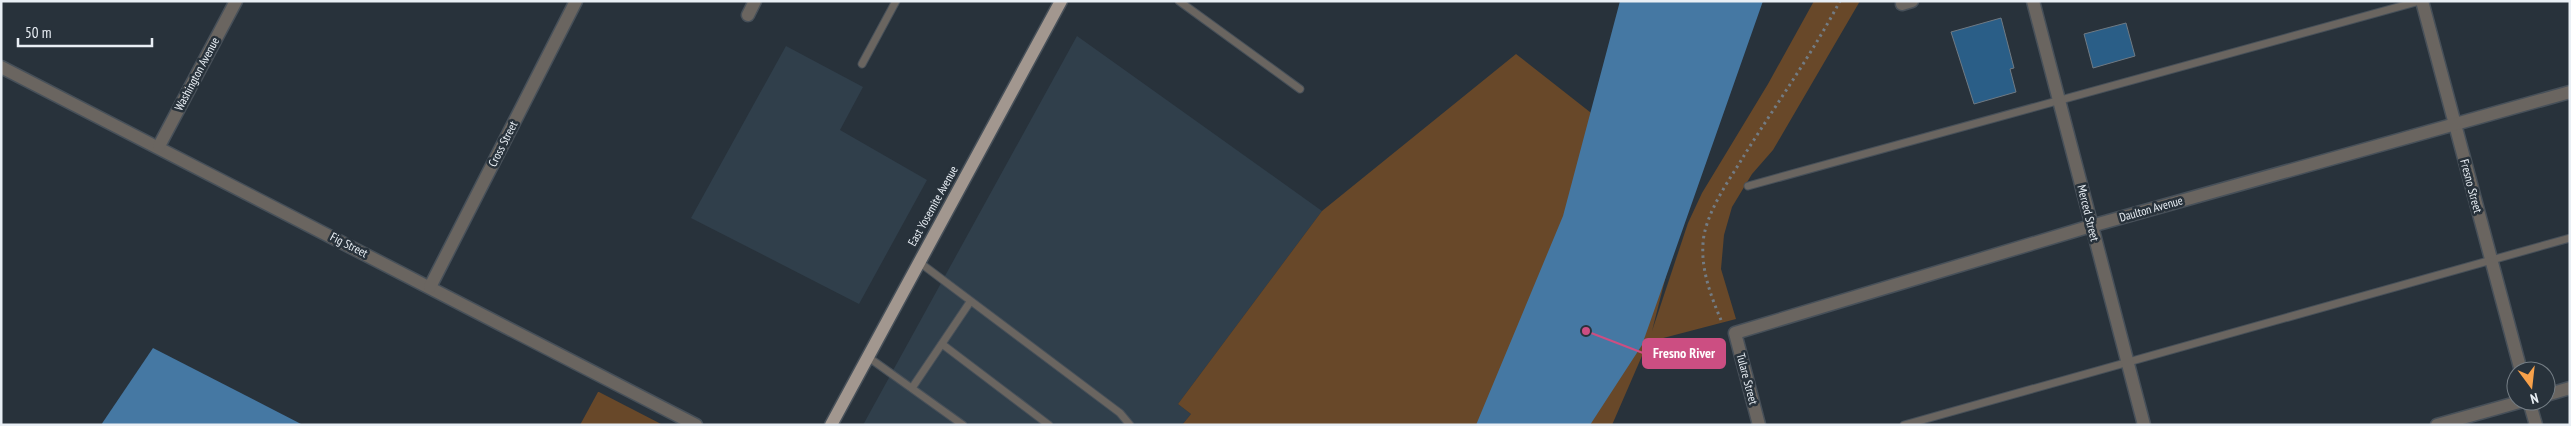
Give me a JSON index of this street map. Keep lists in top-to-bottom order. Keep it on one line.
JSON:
{"streets":{"main road":["East Yosemite Avenue"],"street":["Washington Avenue","Cross Street","Fresno Street","Daulton Avenue","Merced Street","Fig Street","Tulare Street"]},"crossings":[["Washington Avenue","Fig Street"],["Cross Street","Fig Street"],["Fresno Street","Daulton Avenue"],["Daulton Avenue","Merced Street"],["Daulton Avenue","Tulare Street"]],"places":["Fresno River"],"scale_bar":"50 m","north":"bottom"}
